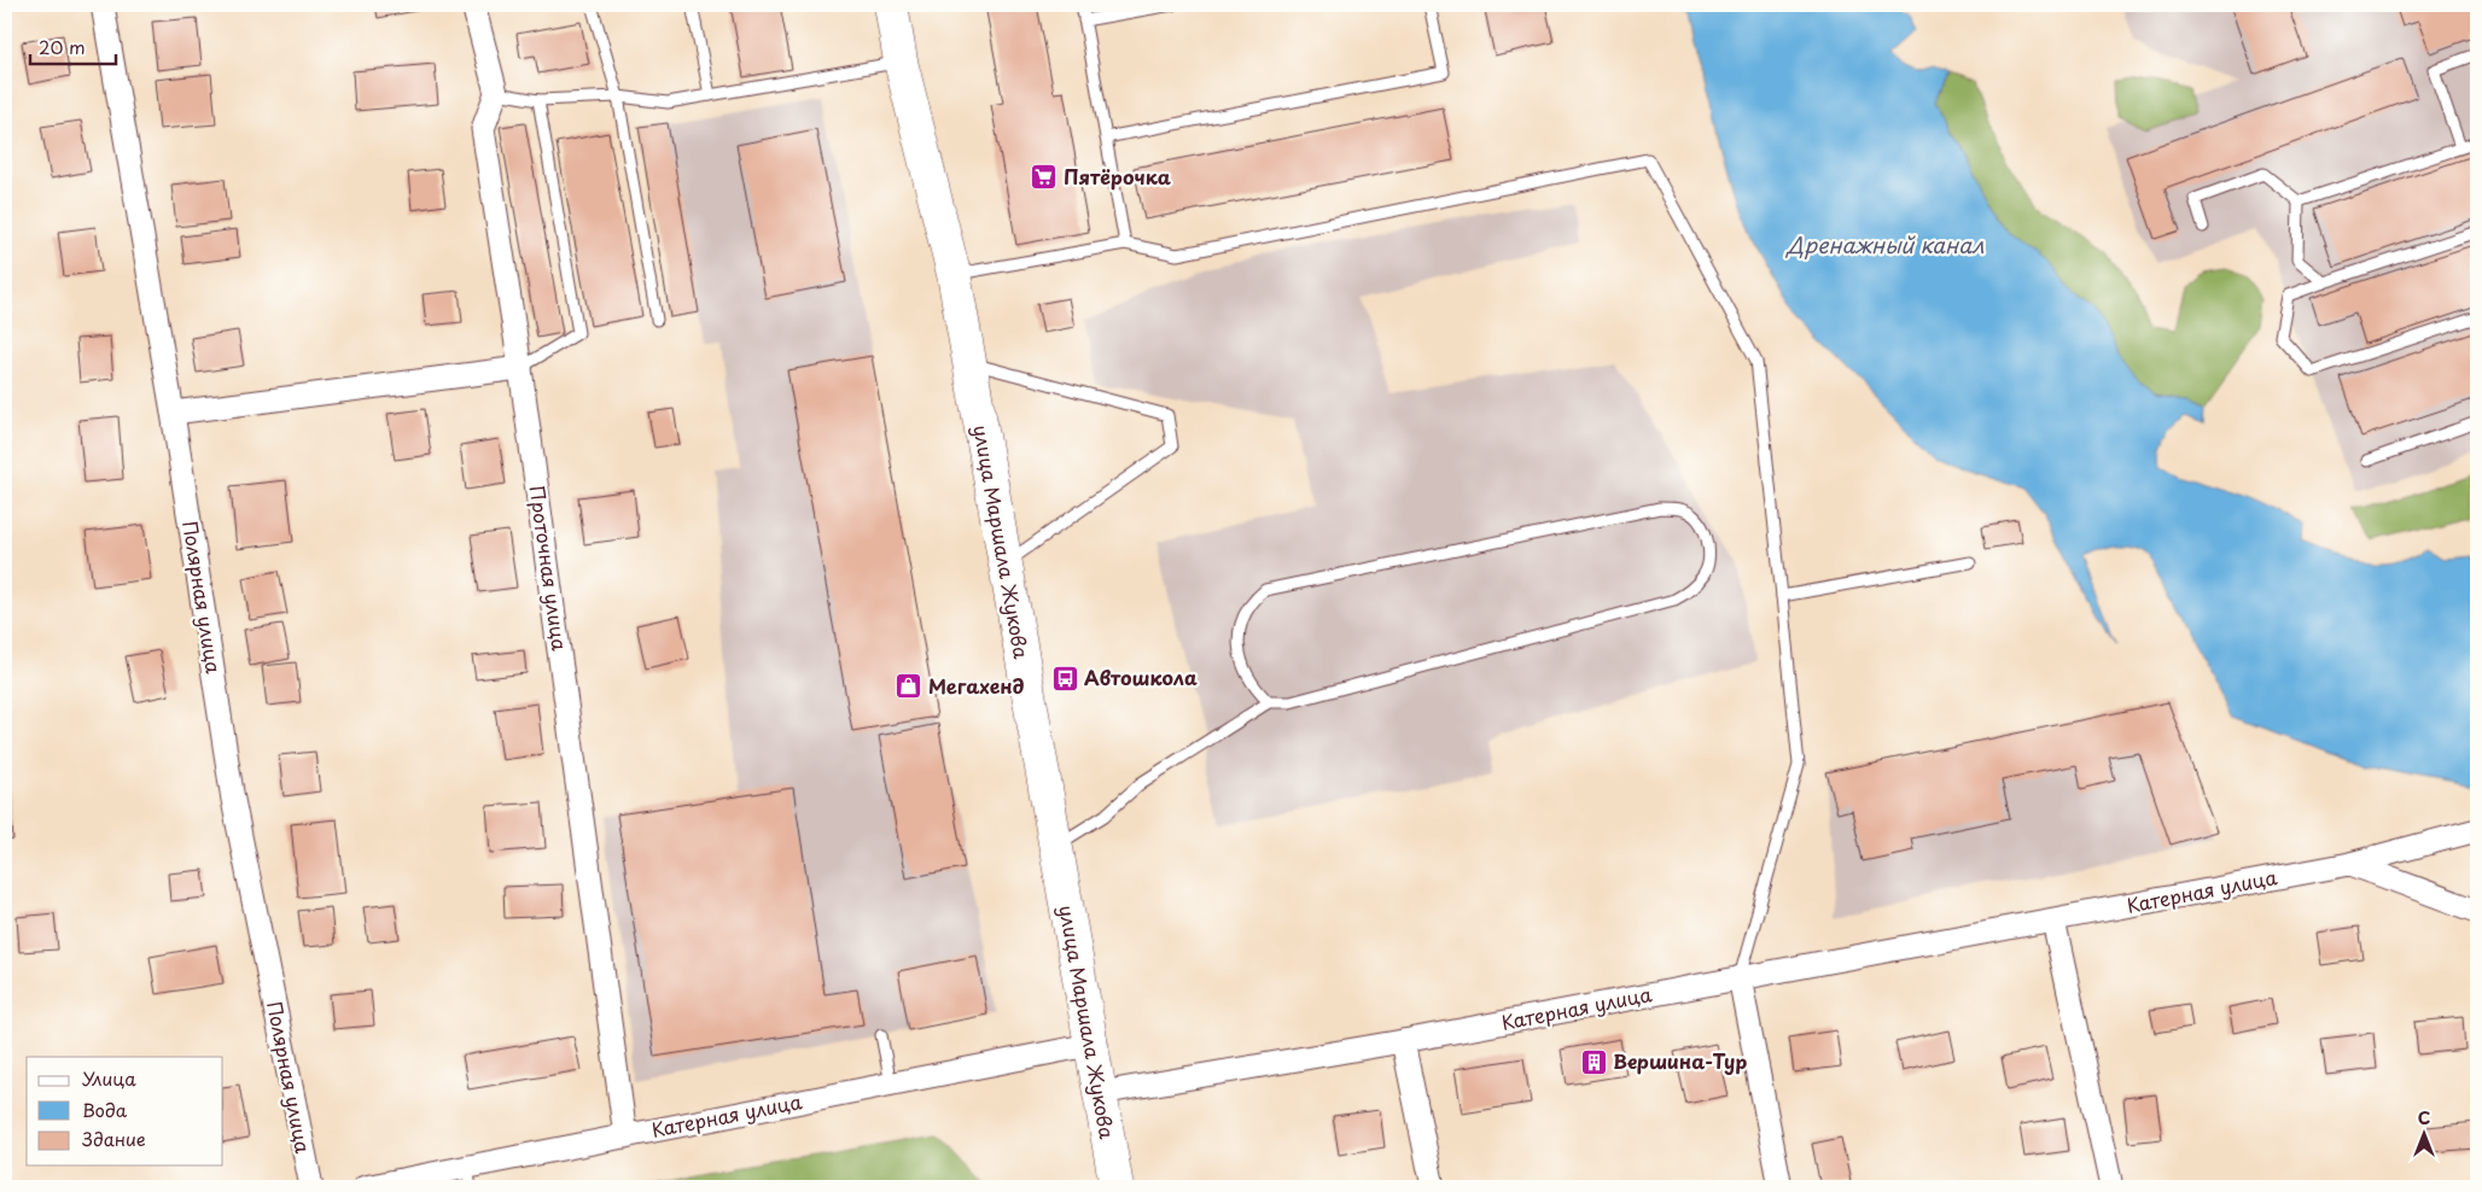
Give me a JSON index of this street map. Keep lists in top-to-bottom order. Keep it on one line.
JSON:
{"streets":{"main road":["улица Маршала Жукова"],"street":["Проточная улица","Полярная улица","Катерная улица"]},"crossings":[["улица Маршала Жукова","Катерная улица"],["Проточная улица","Катерная улица"]],"water":["Дренажный канал"],"places":{"supermarket":["Пятёрочка"],"bus stop":["Автошкола"],"shop":["Мегахенд"],"building":["Вершина-Тур"]},"legend":["Улица","Вода","Здание"],"scale_bar":"20 m","north":"top"}
